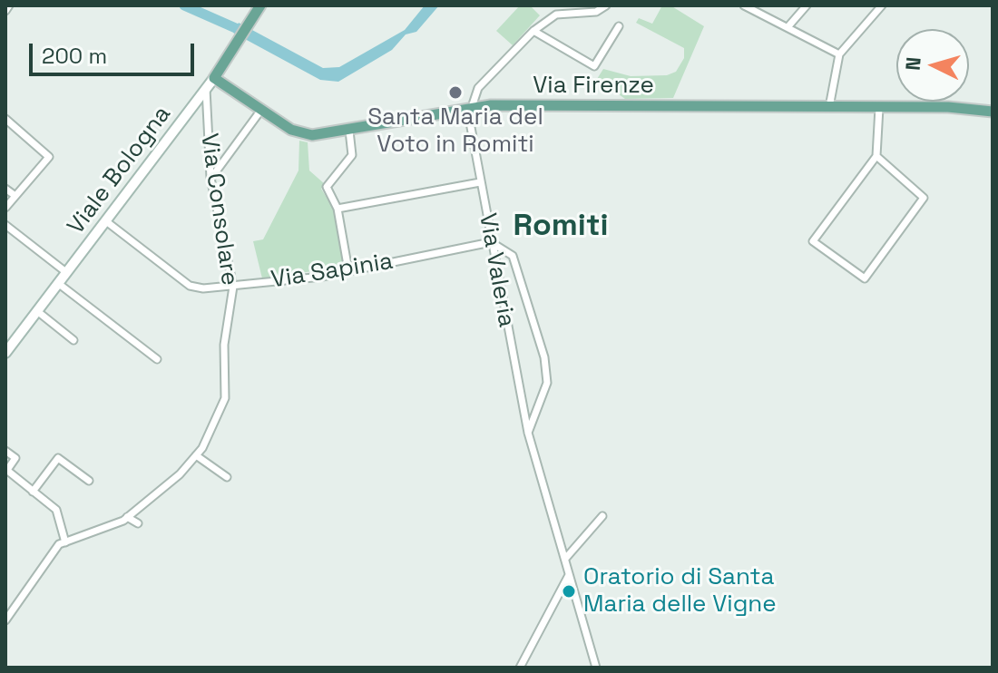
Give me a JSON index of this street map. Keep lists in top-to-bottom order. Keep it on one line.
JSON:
{"streets":{"main road":["Via Firenze","Viale Bologna"],"street":["Via Consolare","Via Valeria","Via Sapinia"]},"crossings":[["Via Firenze","Viale Bologna"],["Via Firenze","Via Valeria"],["Viale Bologna","Via Consolare"],["Viale Bologna","Via Sapinia"],["Via Consolare","Via Sapinia"],["Via Valeria","Via Sapinia"]],"districts":["Romiti"],"places":["Santa Maria del Voto in Romiti","Oratorio di Santa Maria delle Vigne"],"scale_bar":"200 m","north":"left"}
